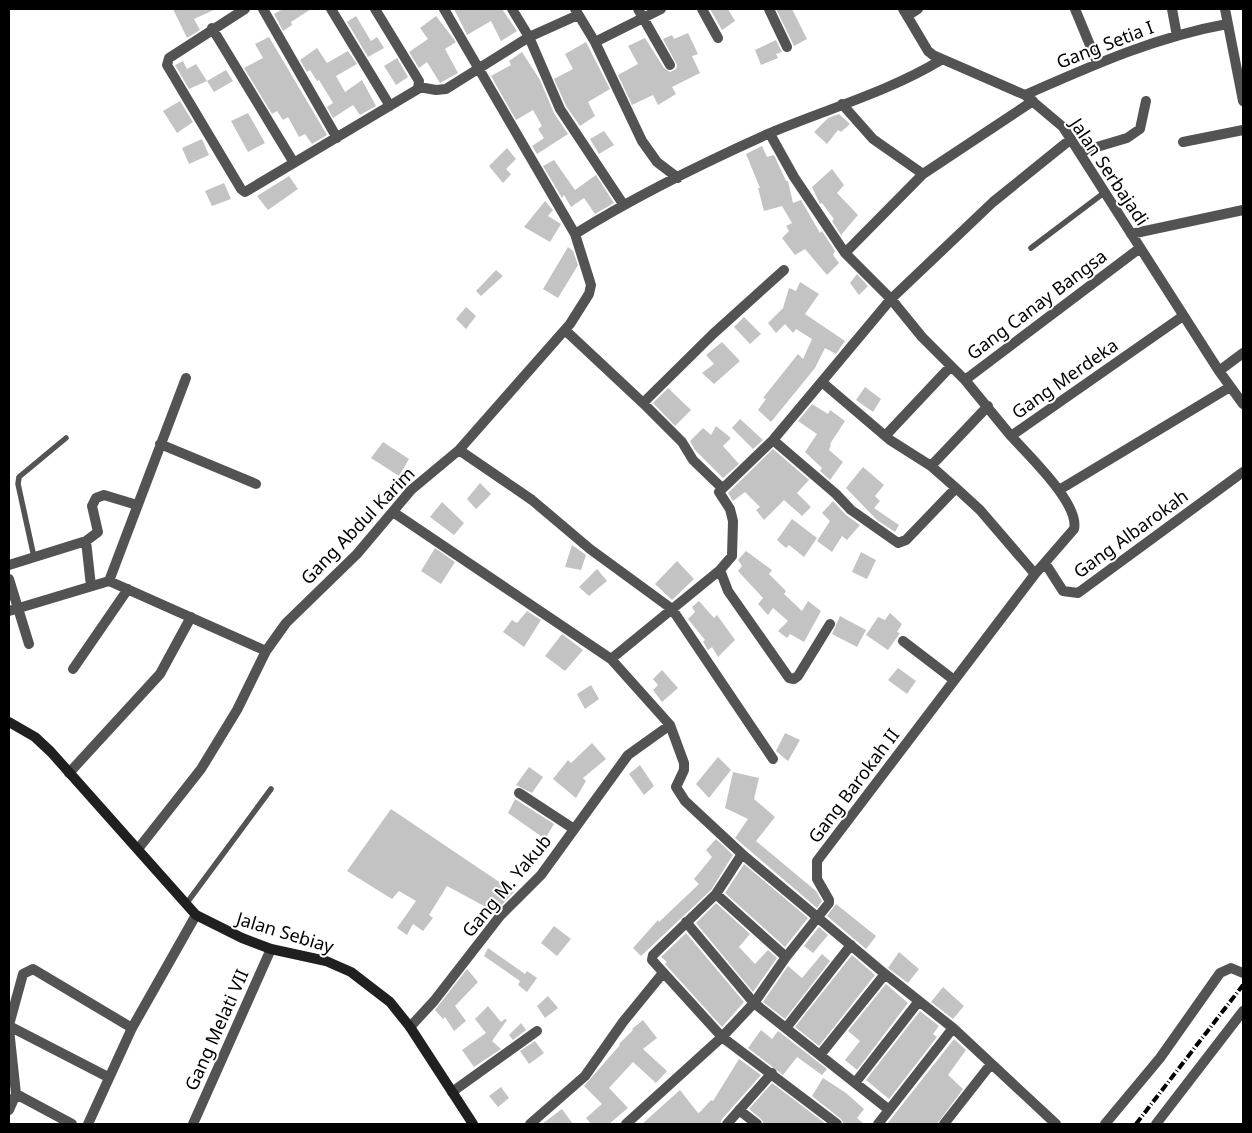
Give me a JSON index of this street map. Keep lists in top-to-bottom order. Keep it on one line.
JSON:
{"streets":{"street":["Gang Setia I","Jalan Serbajadi","Gang Canay Bangsa","Gang Merdeka","Gang Abdul Karim","Gang Albarokah","Gang Barokah II","Gang M. Yakub","Jalan Sebiay","Gang Melati VII"]},"crossings":[["Gang Setia I","Jalan Serbajadi"],["Jalan Serbajadi","Gang Canay Bangsa"],["Jalan Serbajadi","Gang Merdeka"],["Gang Canay Bangsa","Gang Merdeka"],["Gang Merdeka","Gang Barokah II"],["Gang Abdul Karim","Jalan Sebiay"],["Gang Albarokah","Gang Barokah II"],["Gang M. Yakub","Jalan Sebiay"],["Jalan Sebiay","Gang Melati VII"]]}
